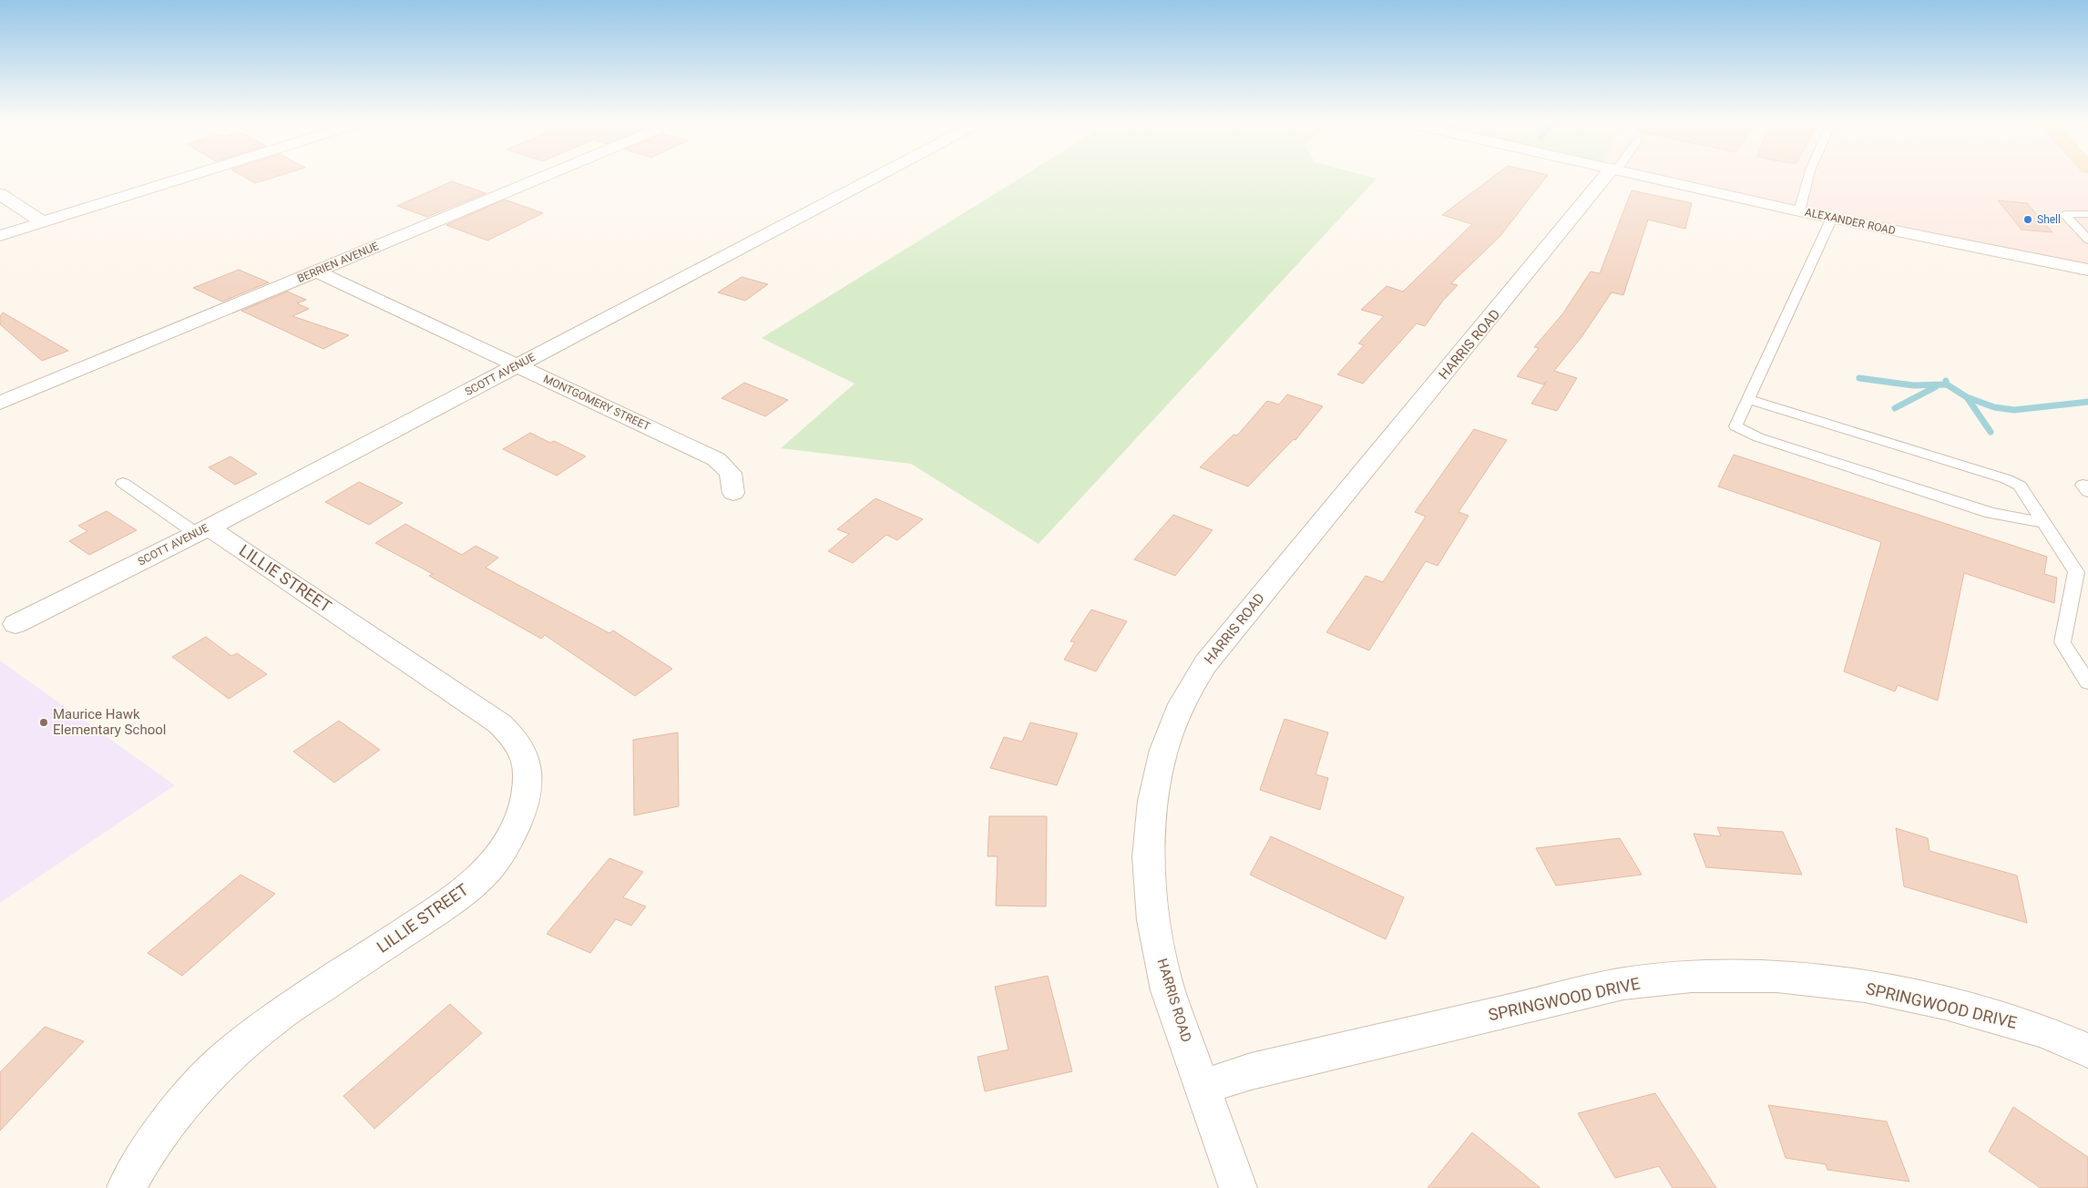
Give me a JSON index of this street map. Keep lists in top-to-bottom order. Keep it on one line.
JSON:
{"streets":{"street":["ALEXANDER ROAD","BERRIEN AVENUE","HARRIS ROAD","SCOTT AVENUE","MONTGOMERY STREET","LILLIE STREET","SPRINGWOOD DRIVE"]},"crossings":[["BERRIEN AVENUE","MONTGOMERY STREET"],["HARRIS ROAD","SPRINGWOOD DRIVE"],["SCOTT AVENUE","MONTGOMERY STREET"],["SCOTT AVENUE","LILLIE STREET"]],"places":["Shell","Maurice Hawk Elementary School"]}
